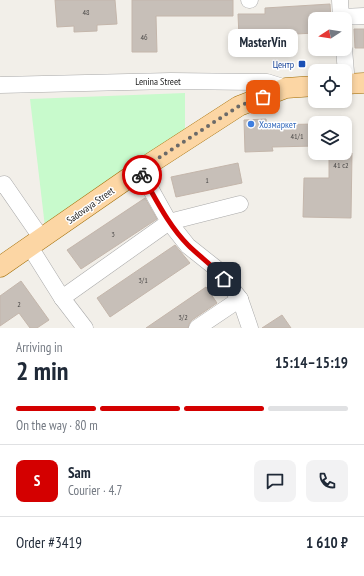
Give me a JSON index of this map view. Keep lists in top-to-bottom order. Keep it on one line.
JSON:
{"streets":{"main road":["Lenina Street","Sadovaya Street"]},"crossings":[["Lenina Street","Sadovaya Street"]],"places":{"transit":["Центр"],"other":["MasterVin","Хозмаркет"]},"house_numbers":["48","46","41/1","41 с2","1","3","3/1","2","3/2"],"north":"left","page":{"bubble":"MasterVin","heading":["2 min","Arriving in","15:14–15:19"],"panel":["Sam","Courier · 4.7","Order #3419","1 610 ₽"],"bar":"On the way · 80 m","round":"S"}}
